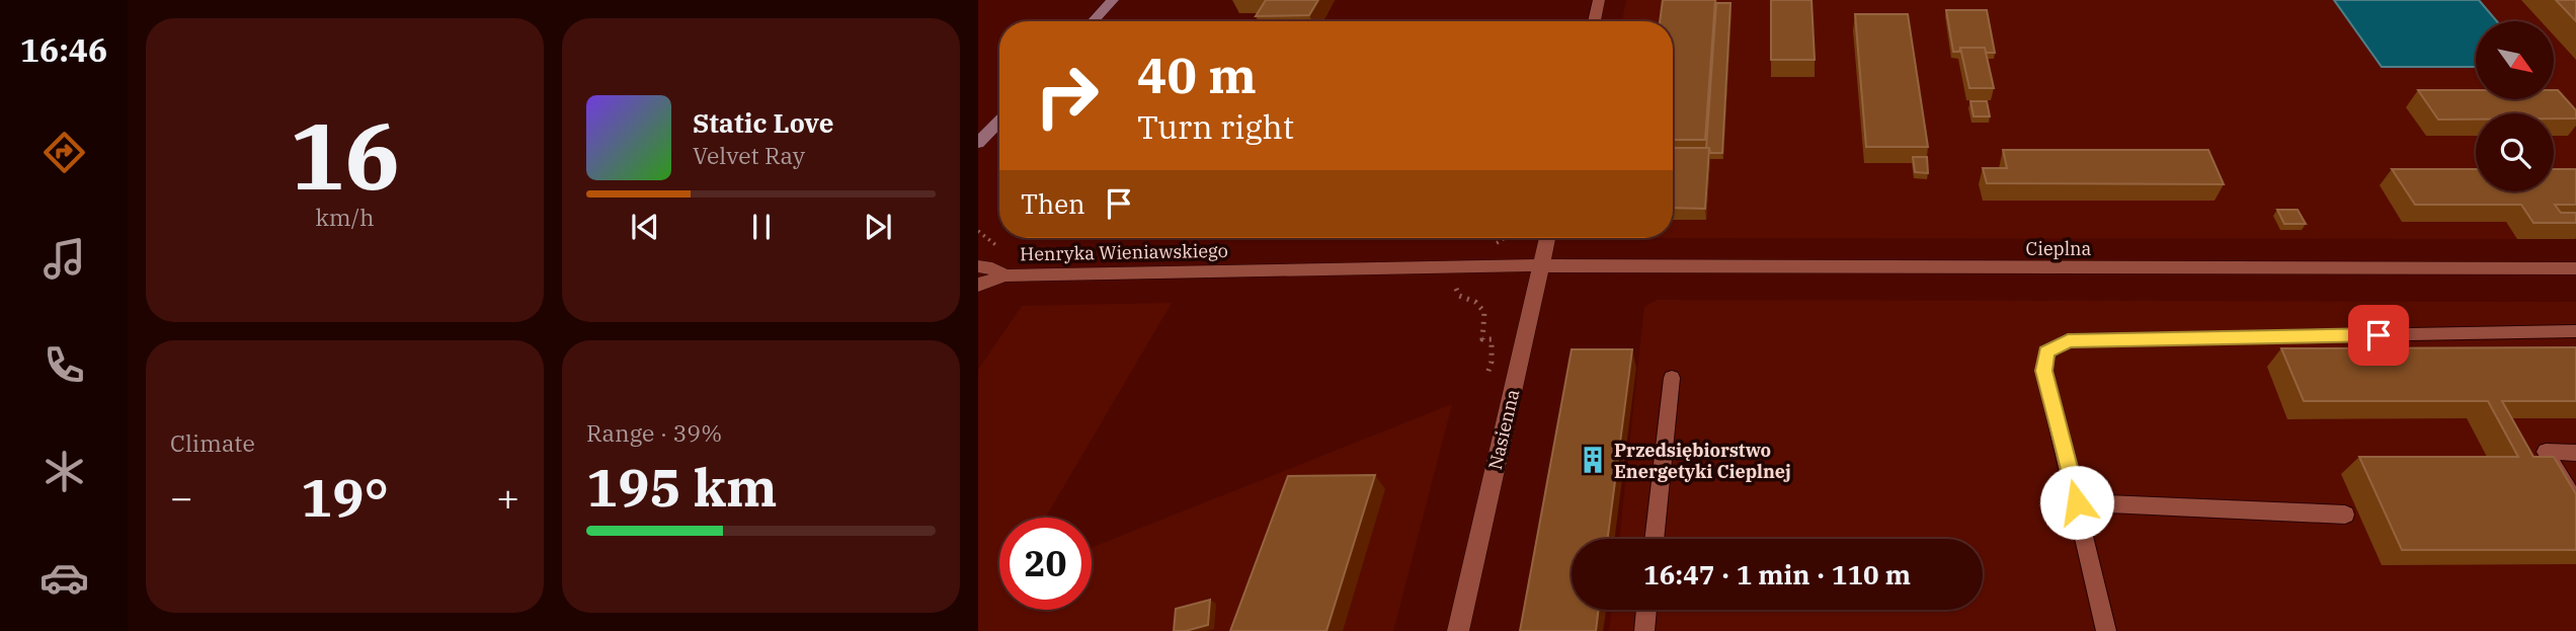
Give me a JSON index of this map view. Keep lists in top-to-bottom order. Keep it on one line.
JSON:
{"streets":{"street":["Cieplna","Henryka Wieniawskiego","Nasienna"]},"crossings":[["Cieplna","Henryka Wieniawskiego"],["Cieplna","Nasienna"],["Henryka Wieniawskiego","Nasienna"]],"places":{"building":["Przedsiębiorstwo Energetyki Cieplnej"]},"north":"bottom right","page":{"tabs":"16:46","tile":[["16","km/h"],"Climate",["Range · 39%","195 km"]],"turn":["40 m","Turn right"],"song":["Static Love","Velvet Ray"],"then":"Then","heat":["−","19°","+"],"limit":"20","trip":"16:47 · 1 min · 110 m"}}
